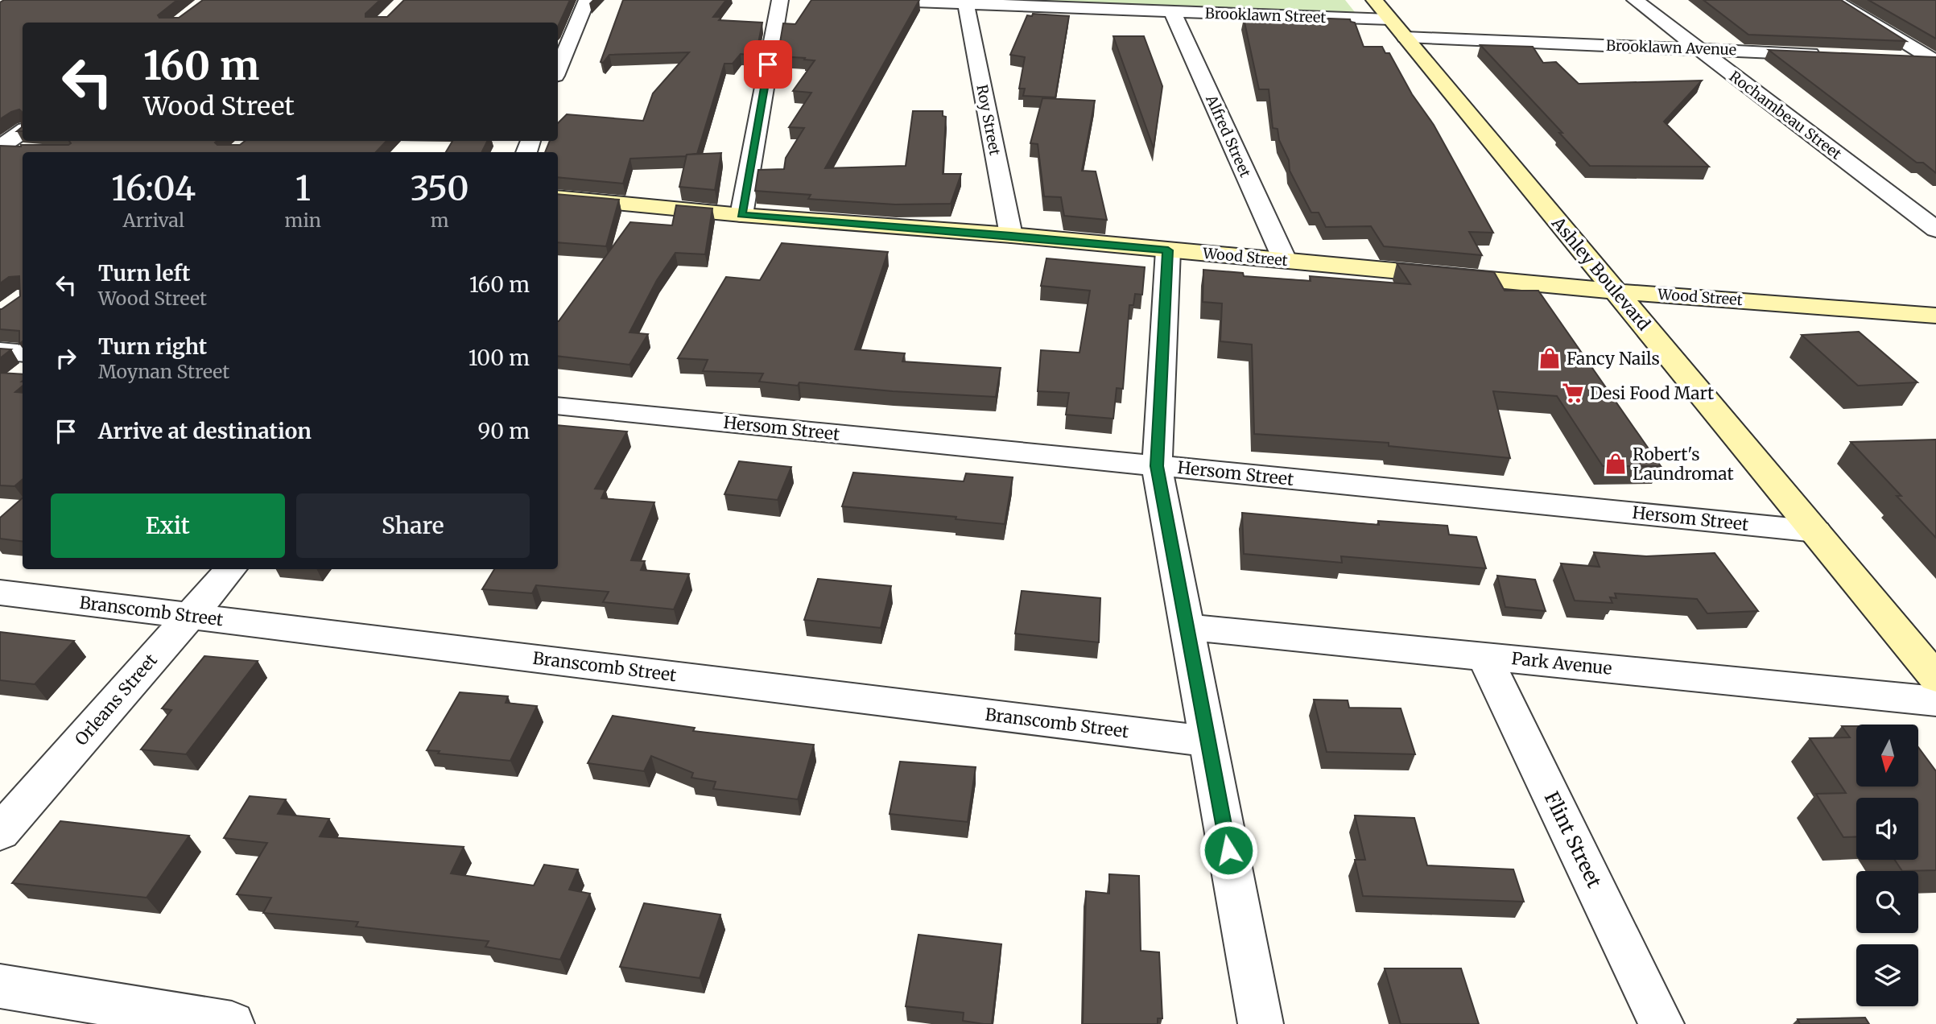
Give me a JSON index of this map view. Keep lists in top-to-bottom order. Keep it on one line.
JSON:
{"streets":{"street":["Brooklawn Street","Brooklawn Avenue","Rochambeau Street","Roy Street","Alfred Street","Wood Street","Ashley Boulevard","Hersom Street","Branscomb Street","Park Avenue","Orleans Street","Flint Street"]},"crossings":[["Brooklawn Street","Brooklawn Avenue"],["Brooklawn Street","Roy Street"],["Brooklawn Street","Alfred Street"],["Brooklawn Street","Ashley Boulevard"],["Brooklawn Avenue","Rochambeau Street"],["Brooklawn Avenue","Ashley Boulevard"],["Roy Street","Wood Street"],["Alfred Street","Wood Street"],["Wood Street","Ashley Boulevard"],["Ashley Boulevard","Hersom Street"],["Branscomb Street","Orleans Street"],["Park Avenue","Flint Street"]],"places":{"shop":["Fancy Nails","Robert's Laundromat"],"supermarket":["Desi Food Mart"]},"north":"bottom","page":{"turn":["160 m","Wood Street"],"eta":["16:04","Arrival","1","min","350","m"],"list":[{"name":"Turn left","note":"Wood Street","value":"160 m"},{"name":"Turn right","note":"Moynan Street","value":"100 m"},{"name":"Arrive at destination","value":"90 m"}],"buttons":["Exit","Share"]}}
